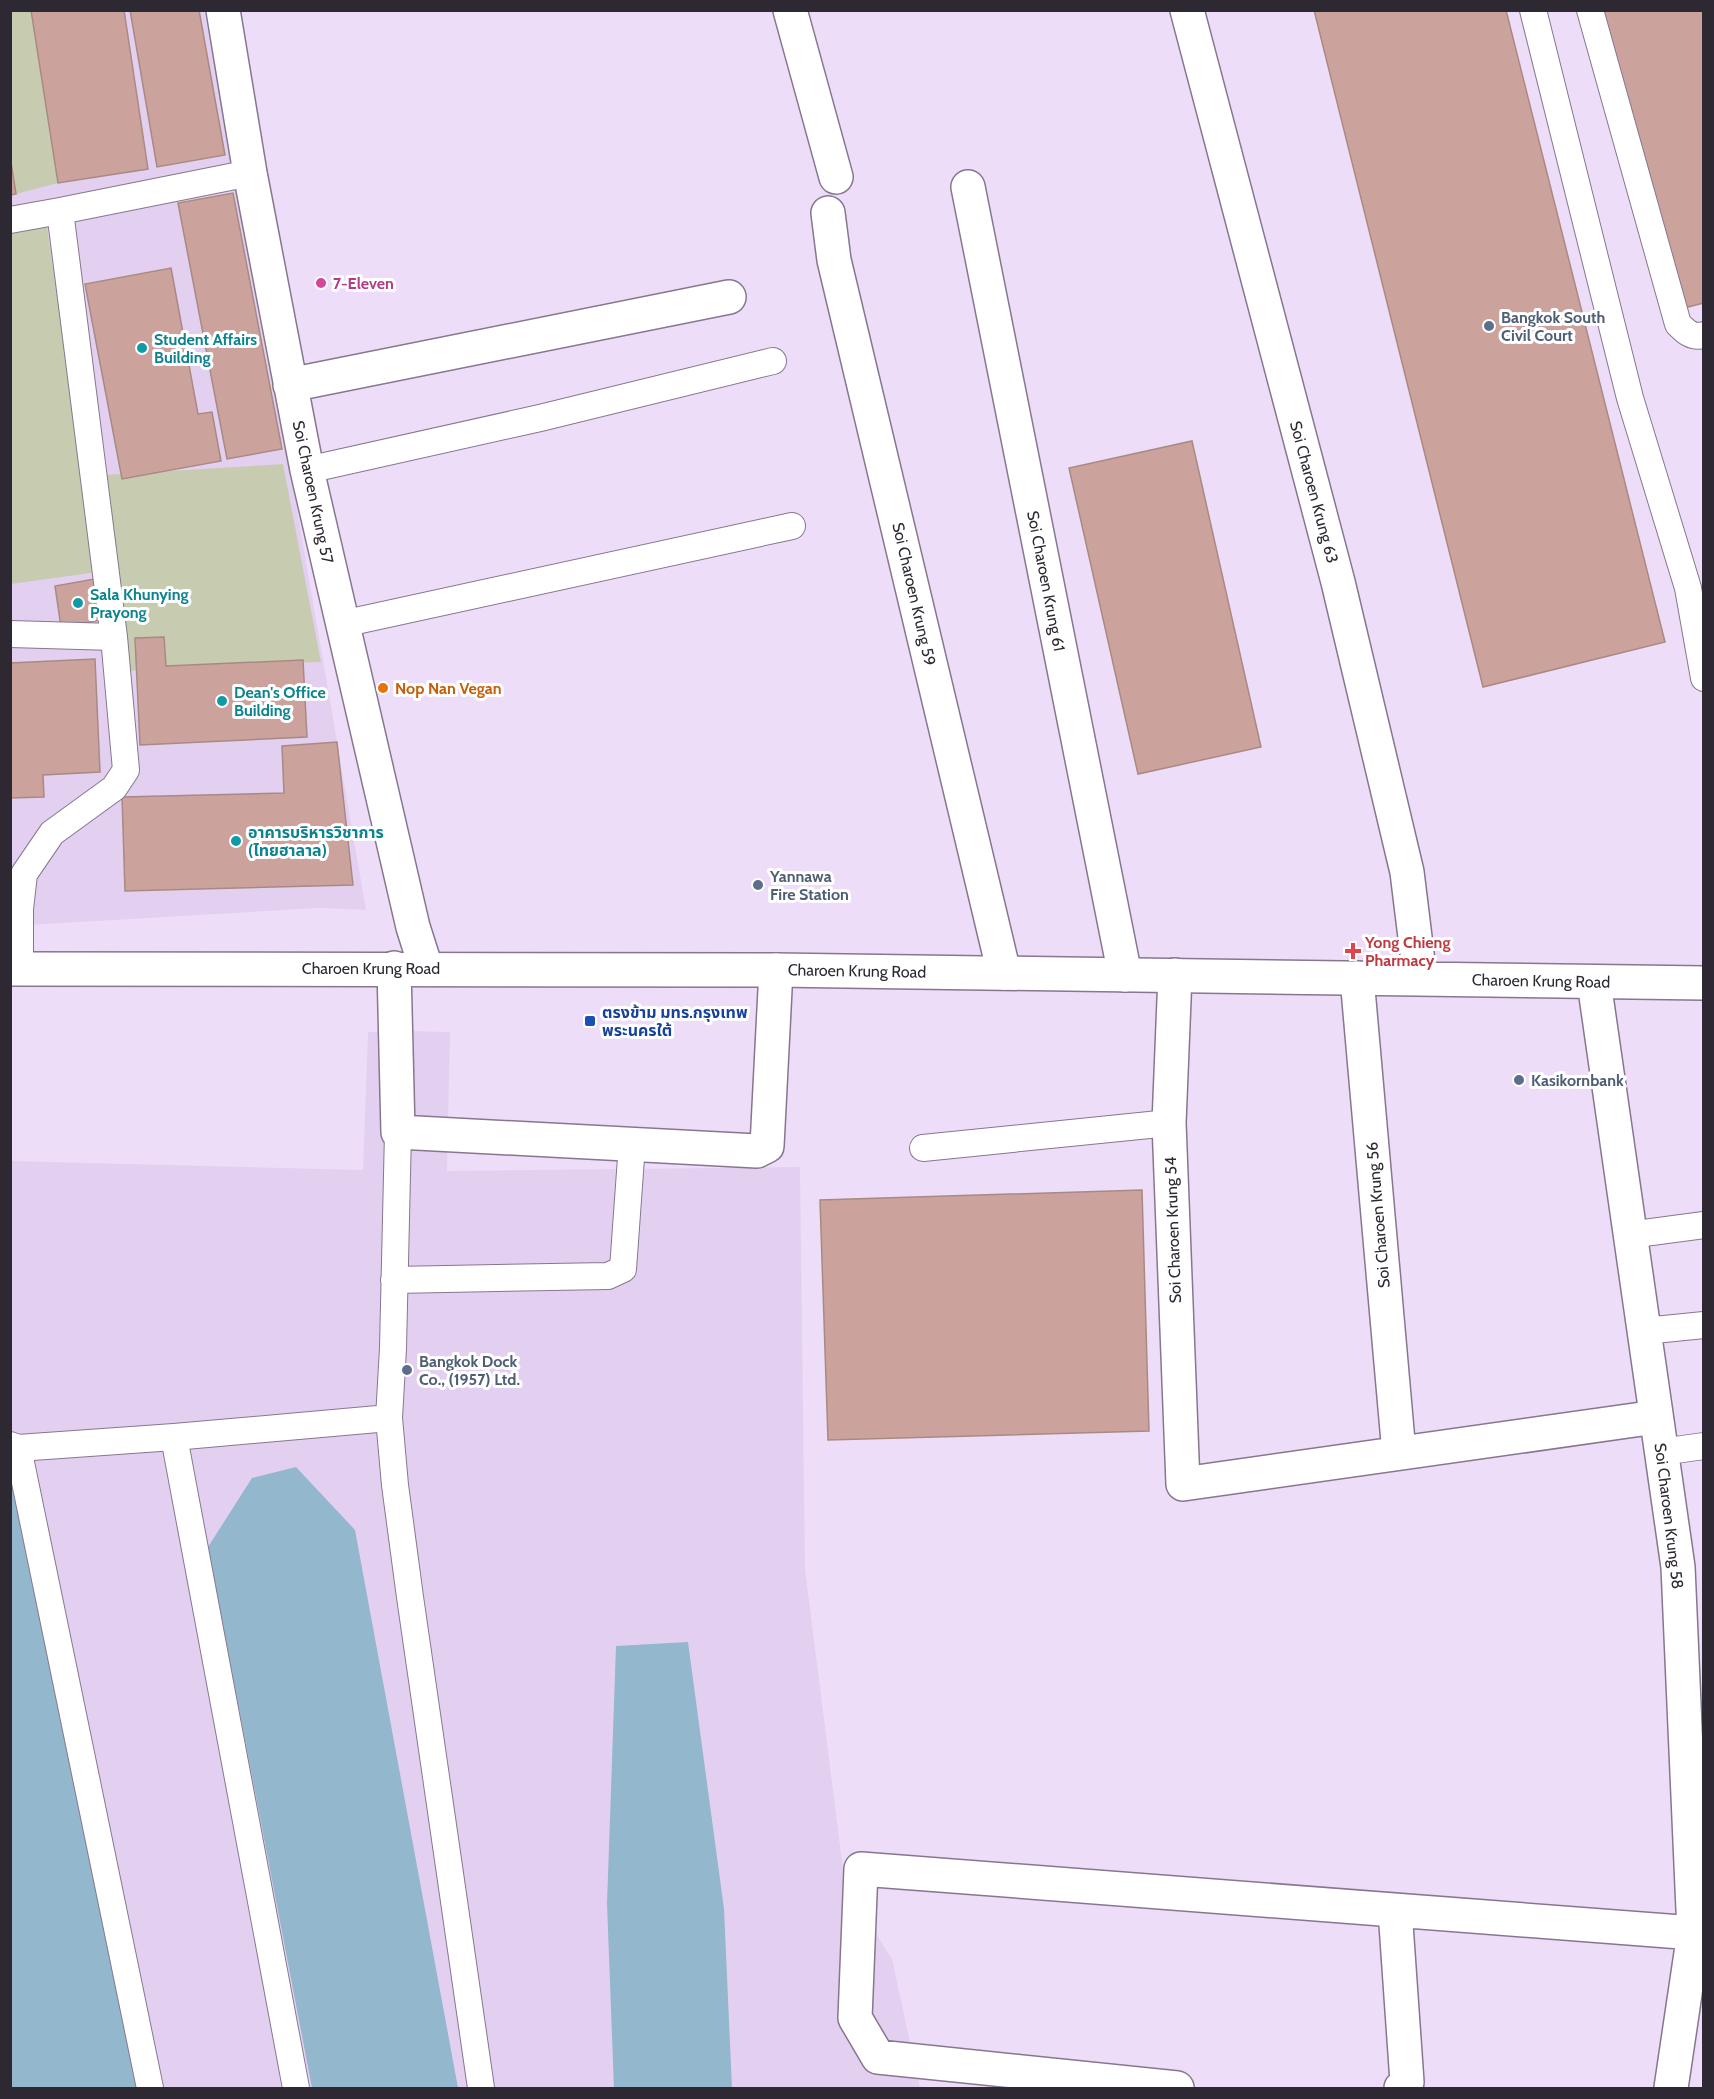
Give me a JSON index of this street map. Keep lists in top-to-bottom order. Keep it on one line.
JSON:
{"streets":{"street":["Soi Charoen Krung 57","Soi Charoen Krung 63","Soi Charoen Krung 61","Soi Charoen Krung 59","Charoen Krung Road","Soi Charoen Krung 56","Soi Charoen Krung 54","Soi Charoen Krung 58"]},"crossings":[["Soi Charoen Krung 57","Charoen Krung Road"],["Soi Charoen Krung 63","Charoen Krung Road"],["Soi Charoen Krung 61","Charoen Krung Road"],["Soi Charoen Krung 59","Charoen Krung Road"],["Charoen Krung Road","Soi Charoen Krung 56"],["Charoen Krung Road","Soi Charoen Krung 54"],["Charoen Krung Road","Soi Charoen Krung 58"],["Soi Charoen Krung 56","Soi Charoen Krung 54"]],"places":{"other":["7-Eleven","Bangkok South Civil Court","Student Affairs Building","Sala Khunying Prayong","Nop Nan Vegan","Dean's Office Building","อาคารบริหารวิชาการ (ไทยฮาลาล)","Yannawa Fire Station","Kasikornbank","Bangkok Dock Co., (1957) Ltd."],"health":["Yong Chieng Pharmacy"],"transit":["ตรงข้าม มทร.กรุงเทพ พระนครใต้"]}}
